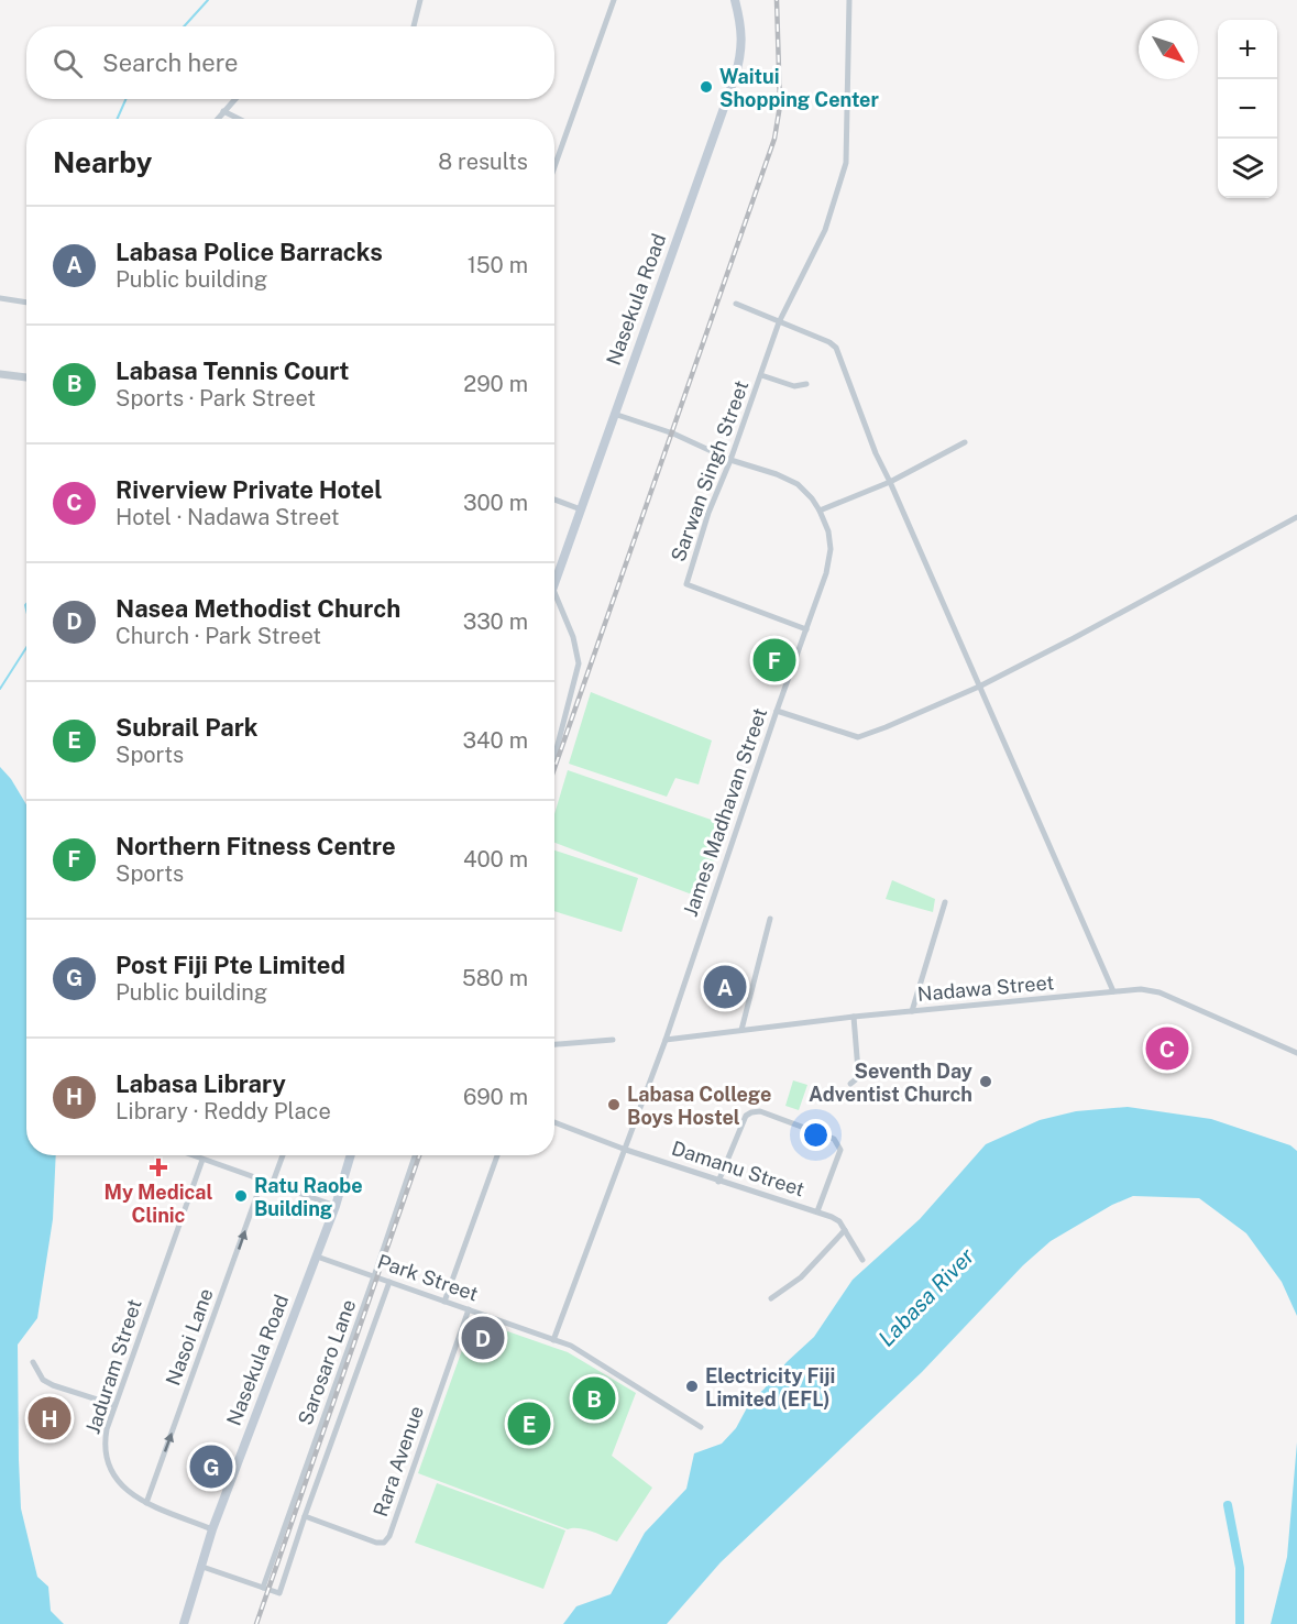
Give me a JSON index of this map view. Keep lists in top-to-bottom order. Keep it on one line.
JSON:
{"streets":{"main road":["Nasekula Road"],"street":["Sarwan Singh Street","James Madhavan Street","Nadawa Street","Damanu Street","Park Street","Nasoi Lane","Sarosaro Lane","Jaduram Street","Rara Avenue"]},"crossings":[["Nasekula Road","James Madhavan Street"],["Nasekula Road","Park Street"],["Nasekula Road","Jaduram Street"],["Sarwan Singh Street","James Madhavan Street"],["James Madhavan Street","Nadawa Street"],["James Madhavan Street","Damanu Street"],["James Madhavan Street","Park Street"],["Park Street","Sarosaro Lane"],["Park Street","Rara Avenue"],["Nasoi Lane","Jaduram Street"]],"one_way":["Nasoi Lane"],"water":["Labasa River"],"places":{"other":["Waitui Shopping Center","Seventh Day Adventist Church","Labasa College Boys Hostel","Ratu Raobe Building","Electricity Fiji Limited (EFL)"],"health":["My Medical Clinic"]},"north":"bottom right","page":{"map_buttons":["+","−"],"search":"Search here","heading":["Nearby","8 results"],"list":[{"mark":"A","name":"Labasa Police Barracks","note":"Public building","value":"150 m"},{"mark":"B","name":"Labasa Tennis Court","note":"Sports · Park Street","value":"290 m"},{"mark":"C","name":"Riverview Private Hotel","note":"Hotel · Nadawa Street","value":"300 m"},{"mark":"D","name":"Nasea Methodist Church","note":"Church · Park Street","value":"330 m"},{"mark":"E","name":"Subrail Park","note":"Sports","value":"340 m"},{"mark":"F","name":"Northern Fitness Centre","note":"Sports","value":"400 m"},{"mark":"G","name":"Post Fiji Pte Limited","note":"Public building","value":"580 m"},{"mark":"H","name":"Labasa Library","note":"Library · Reddy Place","value":"690 m"}],"pins":["F","A","C","D","B","H","E","G"]}}
